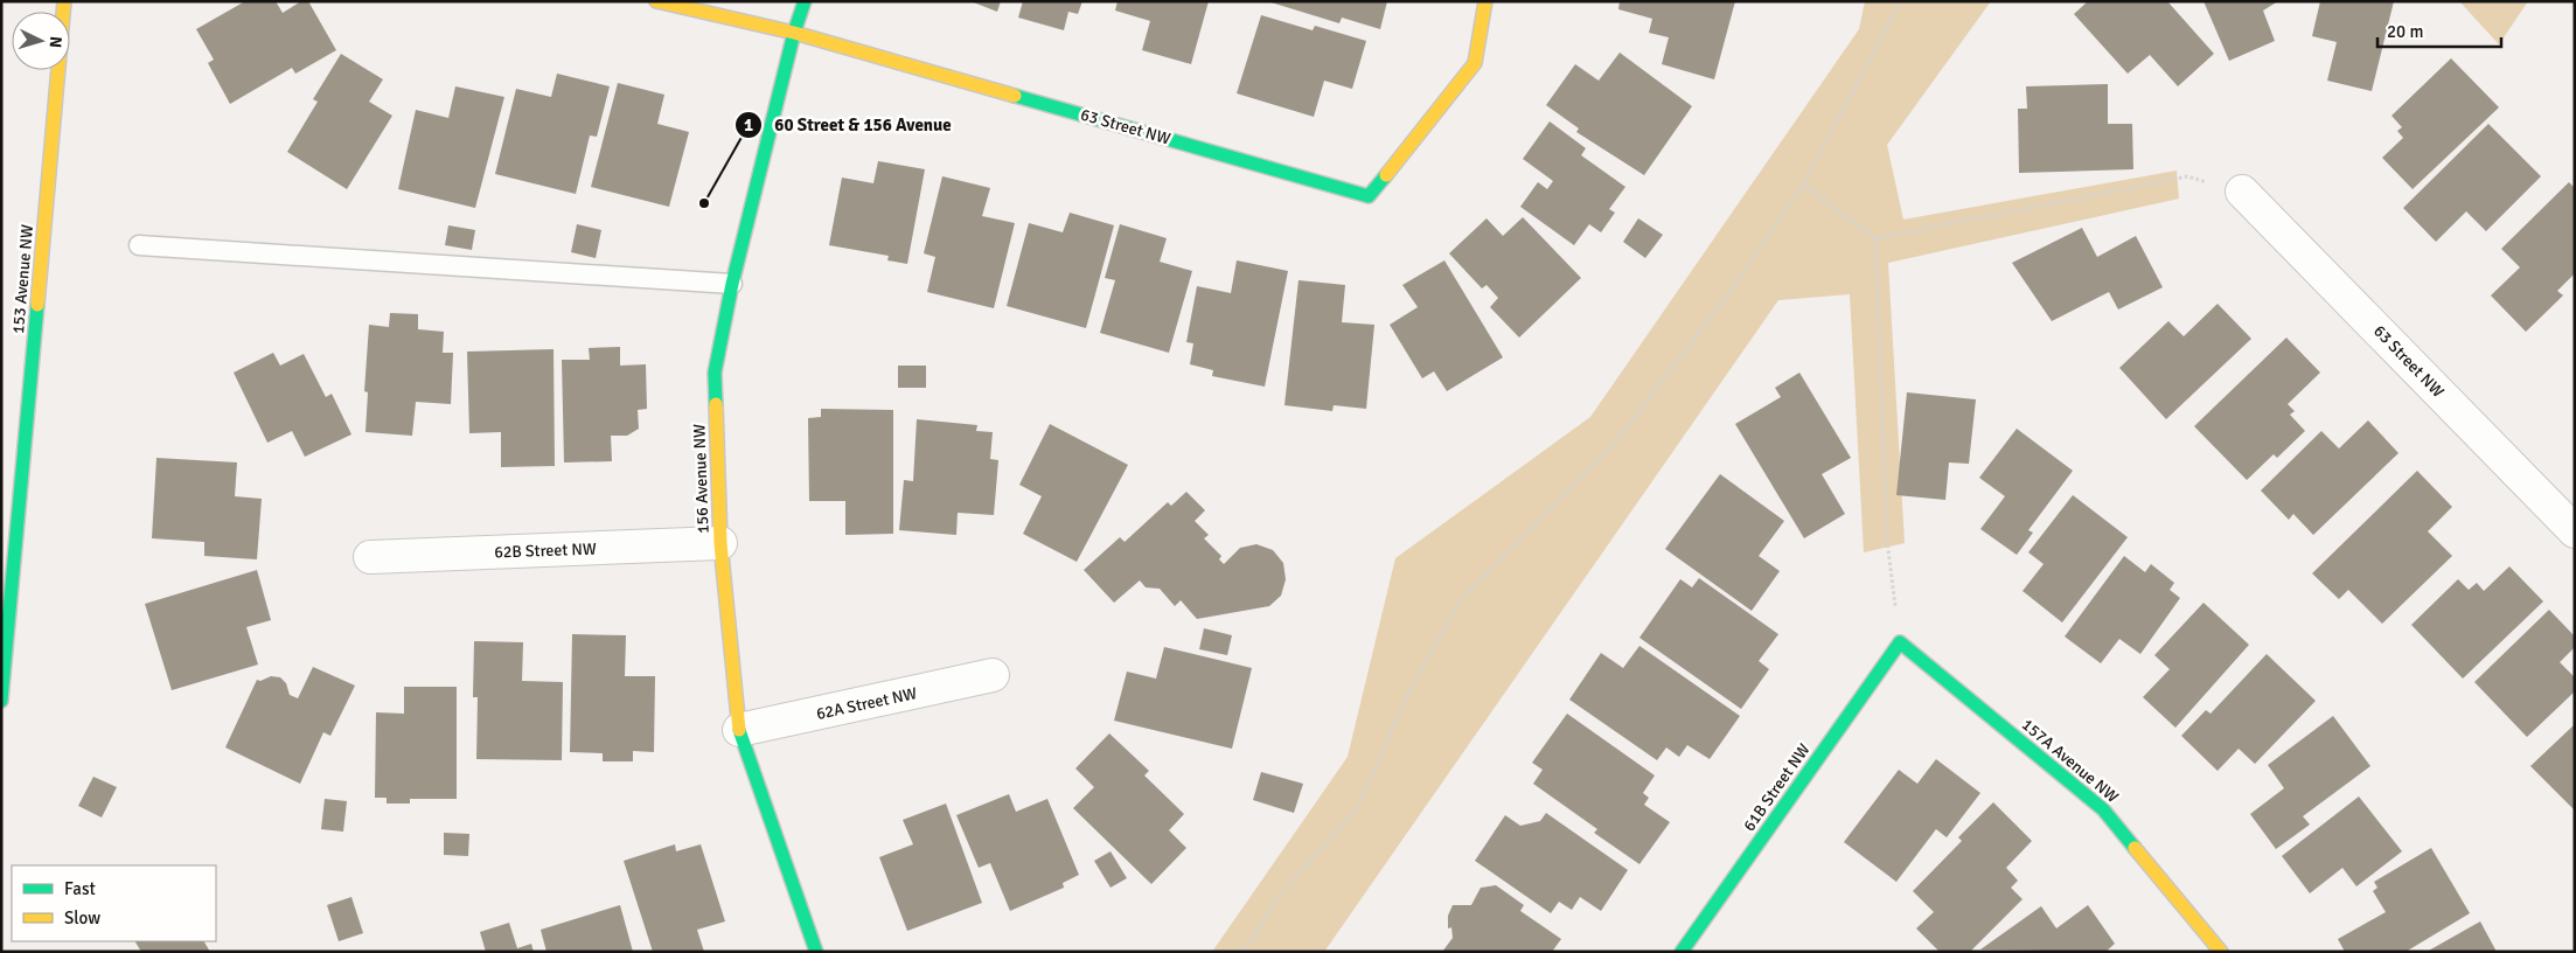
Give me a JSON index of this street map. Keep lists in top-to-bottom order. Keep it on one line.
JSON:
{"streets":{"street":["63 Street NW","153 Avenue NW","156 Avenue NW","62B Street NW","62A Street NW","157A Avenue NW","61B Street NW"]},"crossings":[["63 Street NW","156 Avenue NW"],["156 Avenue NW","62B Street NW"],["156 Avenue NW","62A Street NW"],["157A Avenue NW","61B Street NW"]],"places":["60 Street & 156 Avenue"],"legend":["Fast","Slow"],"scale_bar":"20 m","north":"right"}
